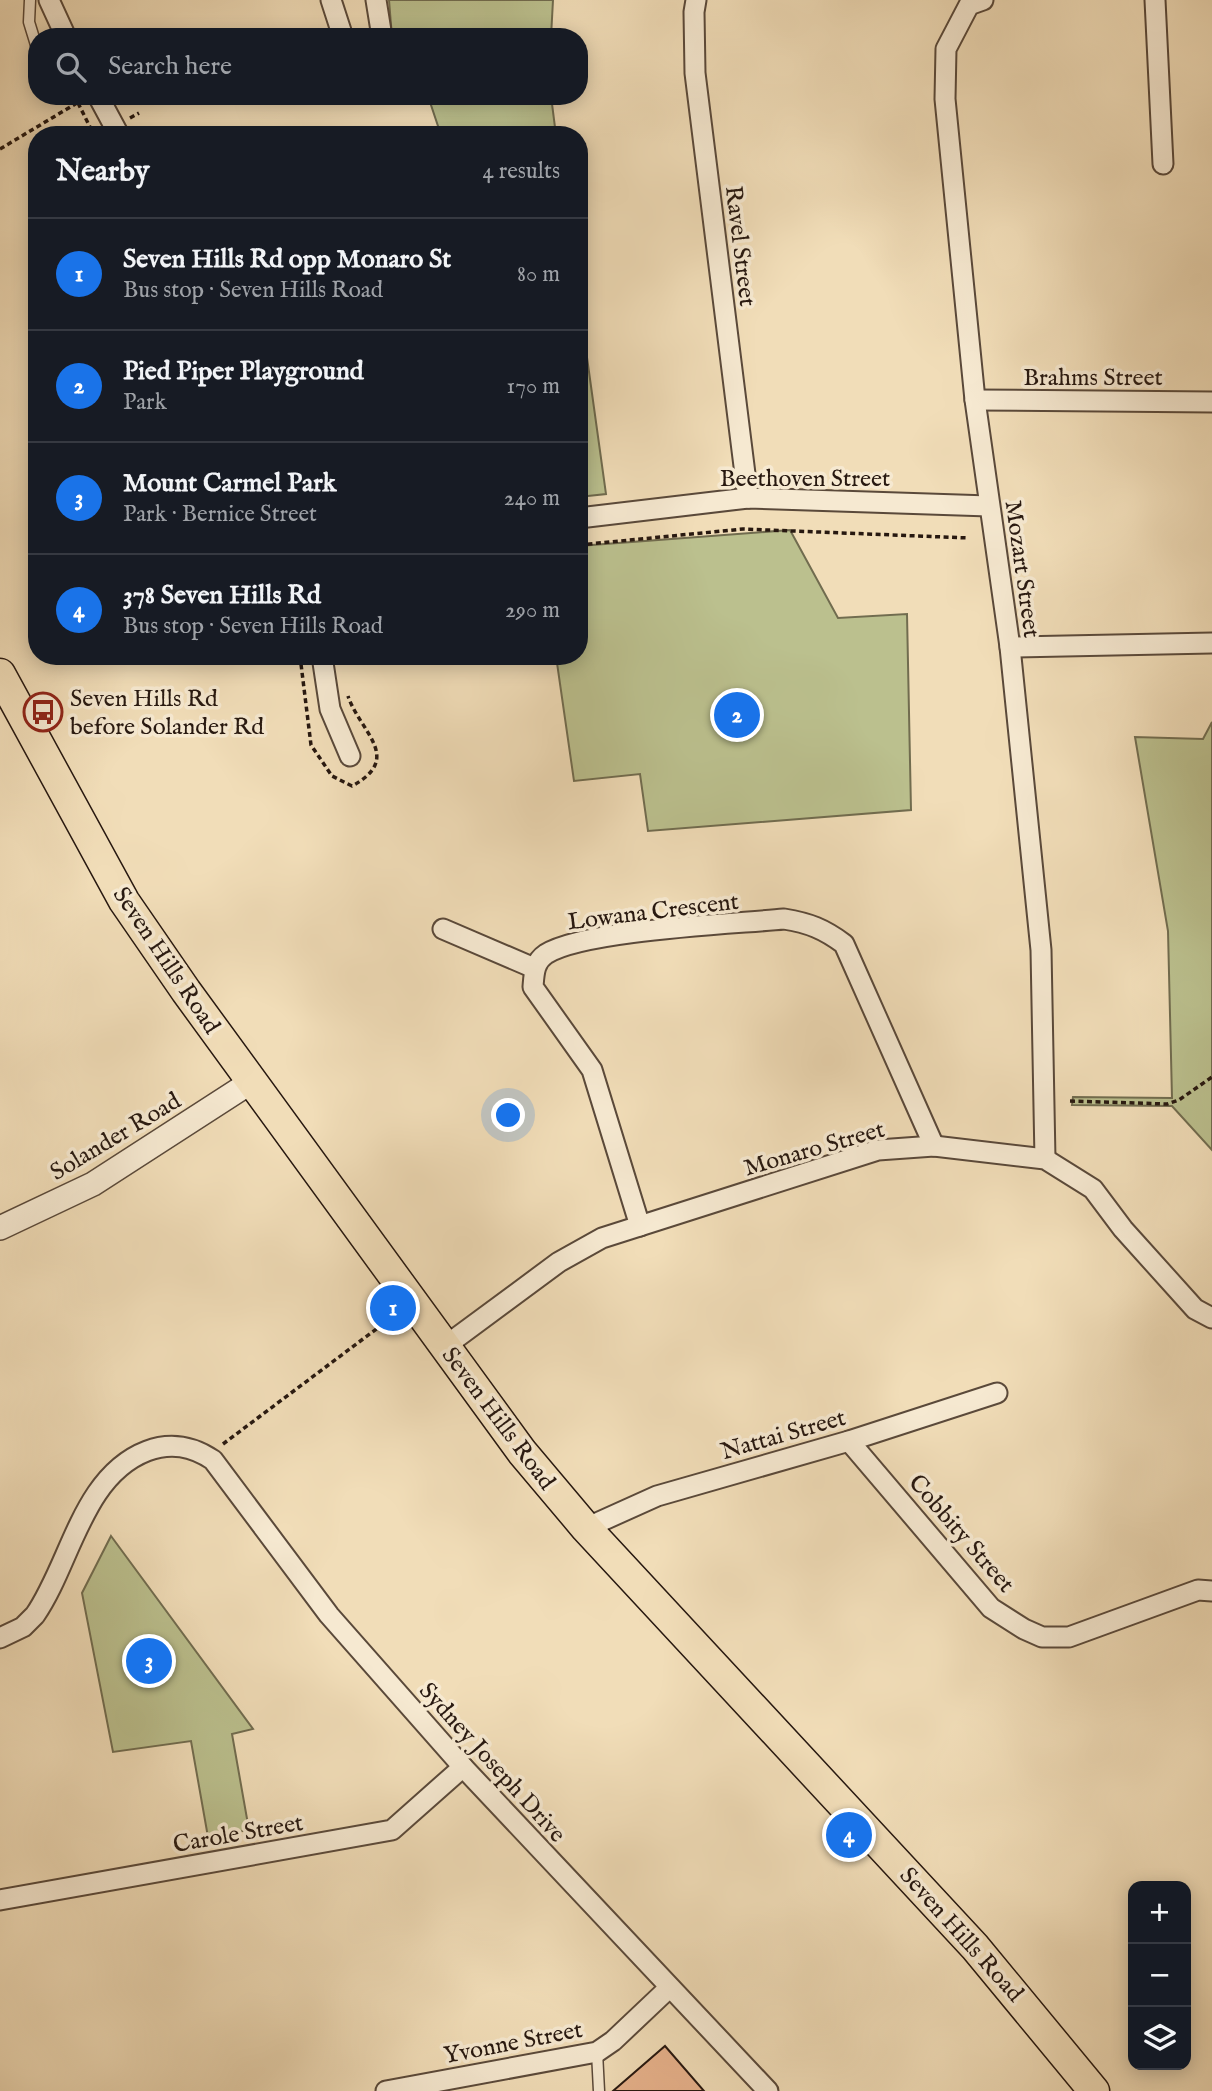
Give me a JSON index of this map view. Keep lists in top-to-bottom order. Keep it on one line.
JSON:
{"streets":{"main road":["Seven Hills Road"],"street":["Ravel Street","Brahms Street","Beethoven Street","Mozart Street","Lowana Crescent","Solander Road","Monaro Street","Nattai Street","Cobbity Street","Sydney Joseph Drive","Carole Street","Yvonne Street"]},"crossings":[["Ravel Street","Beethoven Street"],["Brahms Street","Mozart Street"],["Beethoven Street","Mozart Street"],["Mozart Street","Monaro Street"],["Lowana Crescent","Monaro Street"],["Seven Hills Road","Solander Road"],["Seven Hills Road","Monaro Street"],["Seven Hills Road","Nattai Street"],["Nattai Street","Cobbity Street"],["Sydney Joseph Drive","Carole Street"],["Sydney Joseph Drive","Yvonne Street"]],"places":{"bus stop":["Seven Hills Rd before Solander Rd"]},"page":{"search":"Search here","heading":["Nearby","4 results"],"list":[{"mark":"1","name":"Seven Hills Rd opp Monaro St","note":"Bus stop · Seven Hills Road","value":"80 m"},{"mark":"2","name":"Pied Piper Playground","note":"Park","value":"170 m"},{"mark":"3","name":"Mount Carmel Park","note":"Park · Bernice Street","value":"240 m"},{"mark":"4","name":"378 Seven Hills Rd","note":"Bus stop · Seven Hills Road","value":"290 m"}],"pins":["2","1","3","4"],"map_buttons":["+","−"]}}
